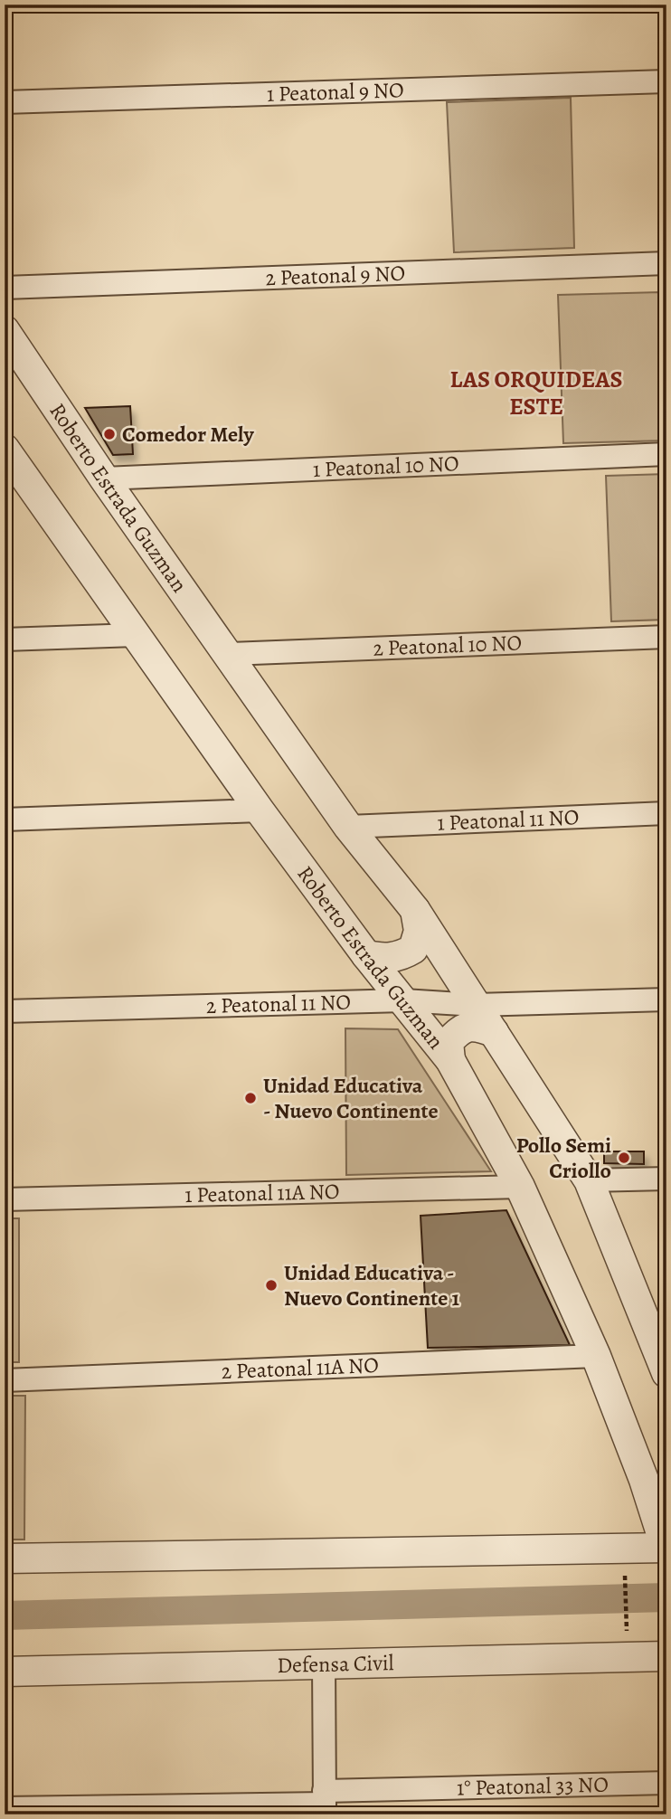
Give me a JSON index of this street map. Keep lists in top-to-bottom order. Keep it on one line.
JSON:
{"streets":{"street":["1 Peatonal 9 NO","2 Peatonal 9 NO","1 Peatonal 10 NO","Roberto Estrada Guzman","2 Peatonal 10 NO","1 Peatonal 11 NO","2 Peatonal 11 NO","1 Peatonal 11A NO","2 Peatonal 11A NO","Defensa Civil","1° Peatonal 33 NO"]},"crossings":[["1 Peatonal 10 NO","Roberto Estrada Guzman"],["Roberto Estrada Guzman","2 Peatonal 10 NO"],["Roberto Estrada Guzman","1 Peatonal 11 NO"],["Roberto Estrada Guzman","2 Peatonal 11 NO"],["Roberto Estrada Guzman","1 Peatonal 11A NO"],["Roberto Estrada Guzman","2 Peatonal 11A NO"]],"districts":["LAS ORQUIDEAS ESTE"],"places":["Comedor Mely","Unidad Educativa - Nuevo Continente","Pollo Semi Criollo","Unidad Educativa - Nuevo Continente 1"]}
